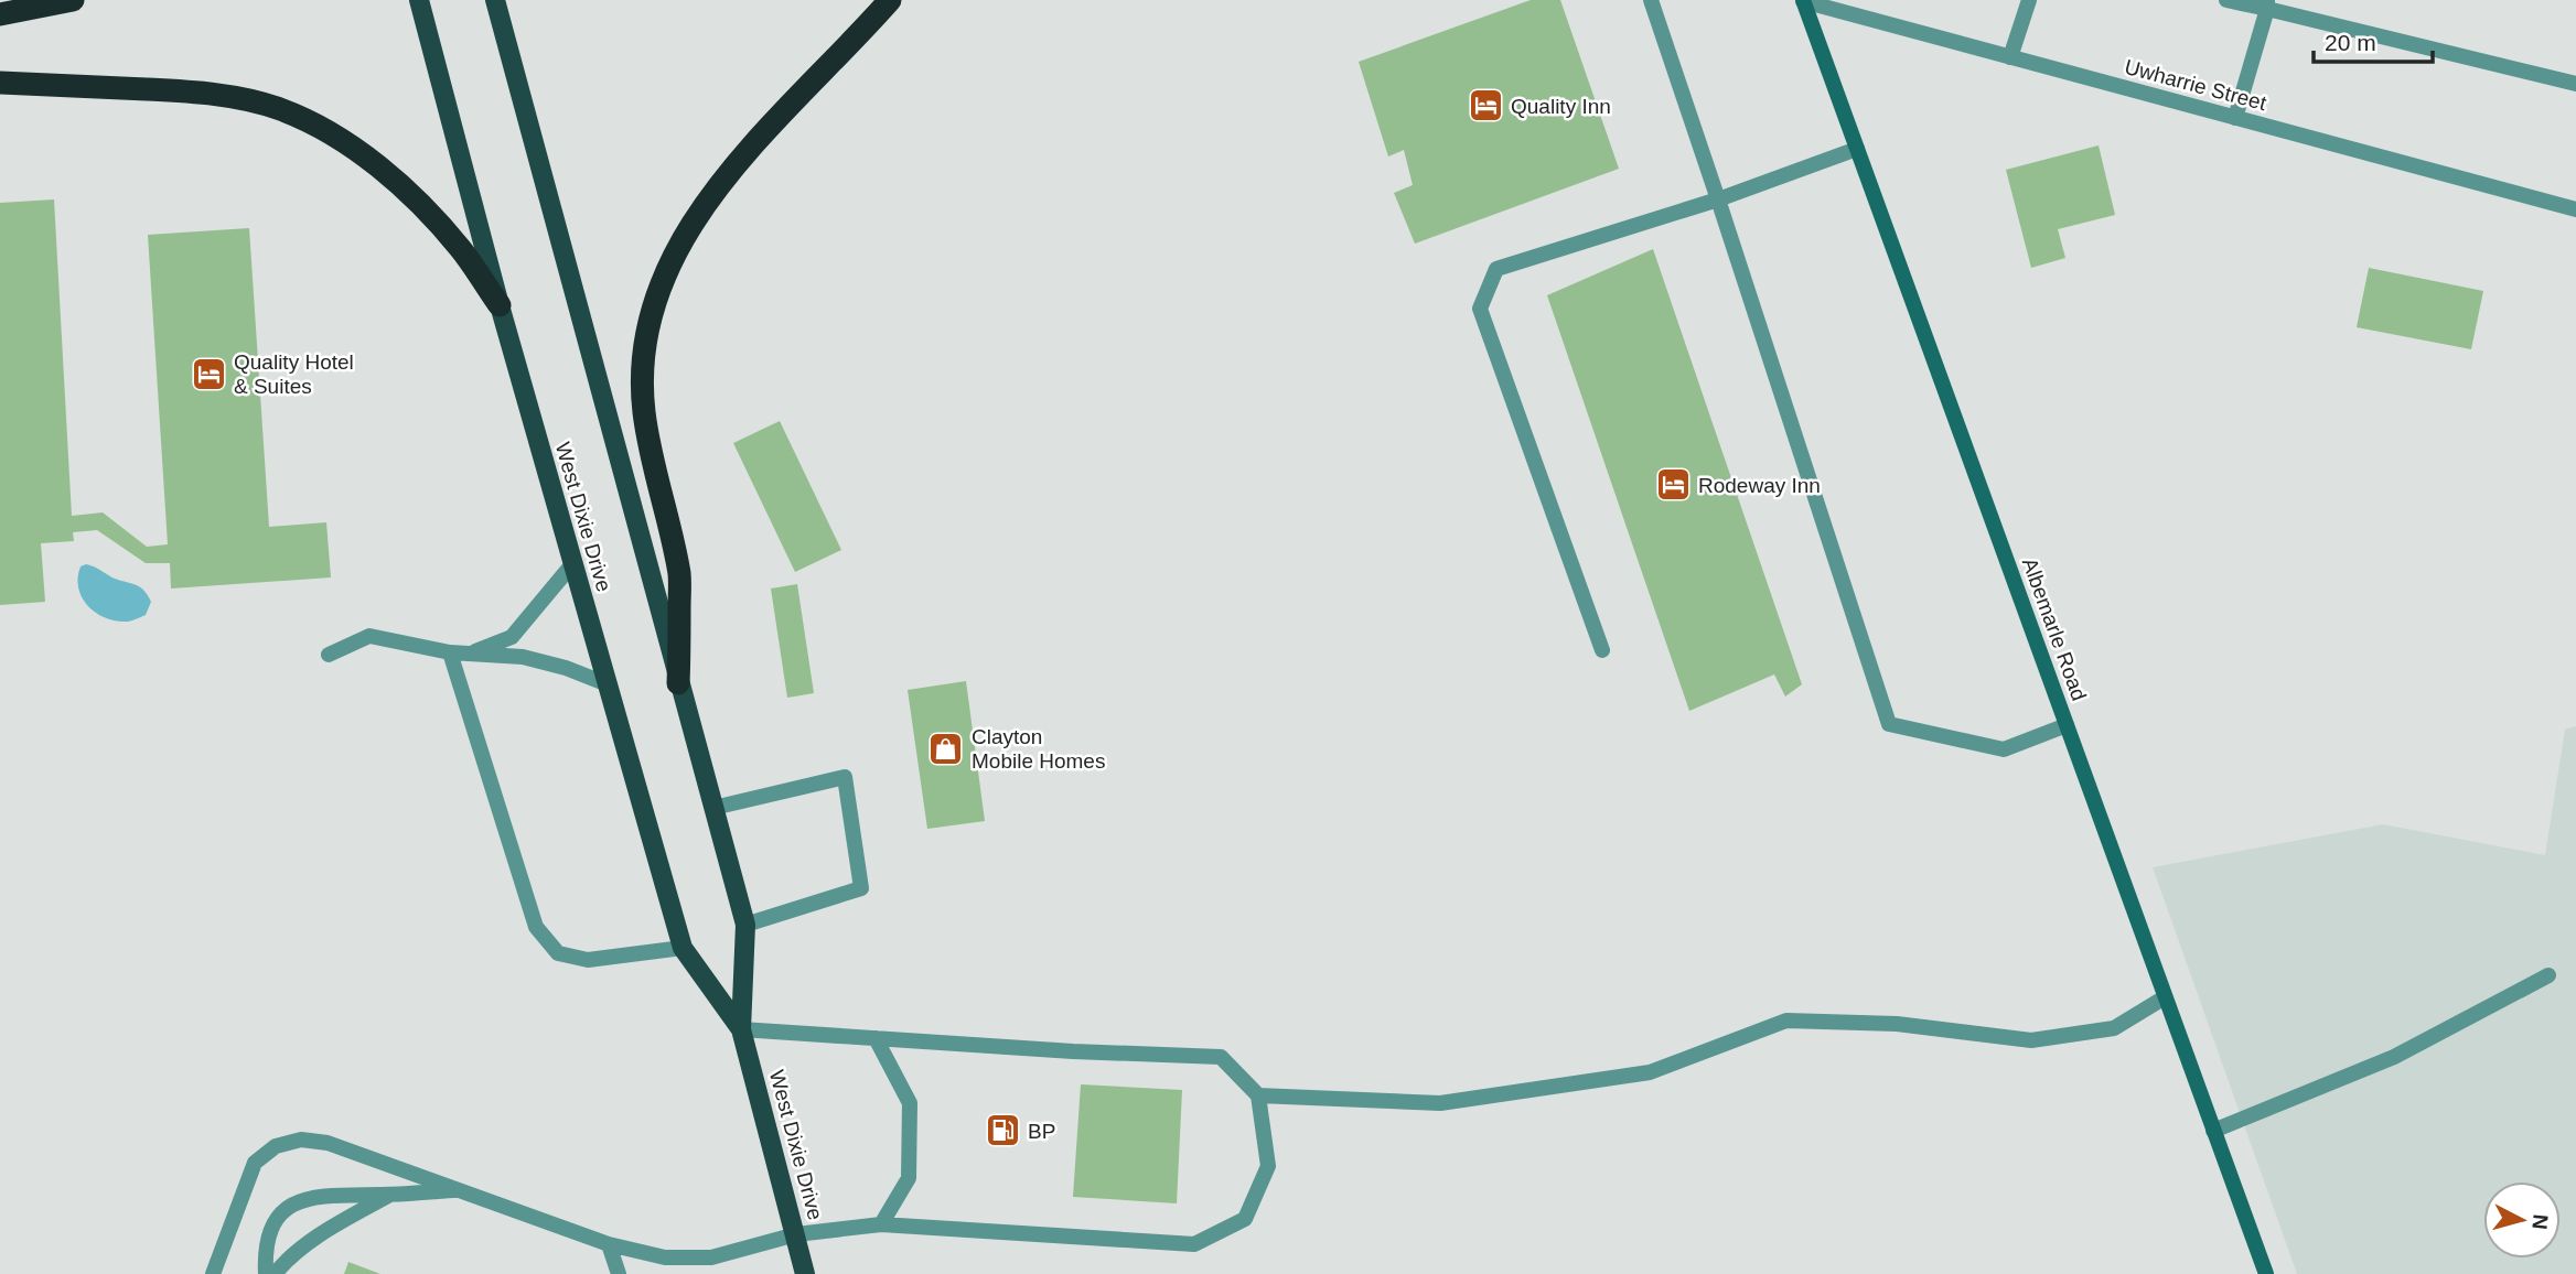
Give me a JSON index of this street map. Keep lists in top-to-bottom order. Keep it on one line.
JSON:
{"streets":{"main road":["West Dixie Drive","Albemarle Road"],"street":["Uwharrie Street"]},"crossings":[["Uwharrie Street","Albemarle Road"]],"places":{"hotel":["Quality Inn","Quality Hotel & Suites","Rodeway Inn"],"shop":["Clayton Mobile Homes"],"fuel station":["BP"]},"scale_bar":"20 m","north":"right"}
